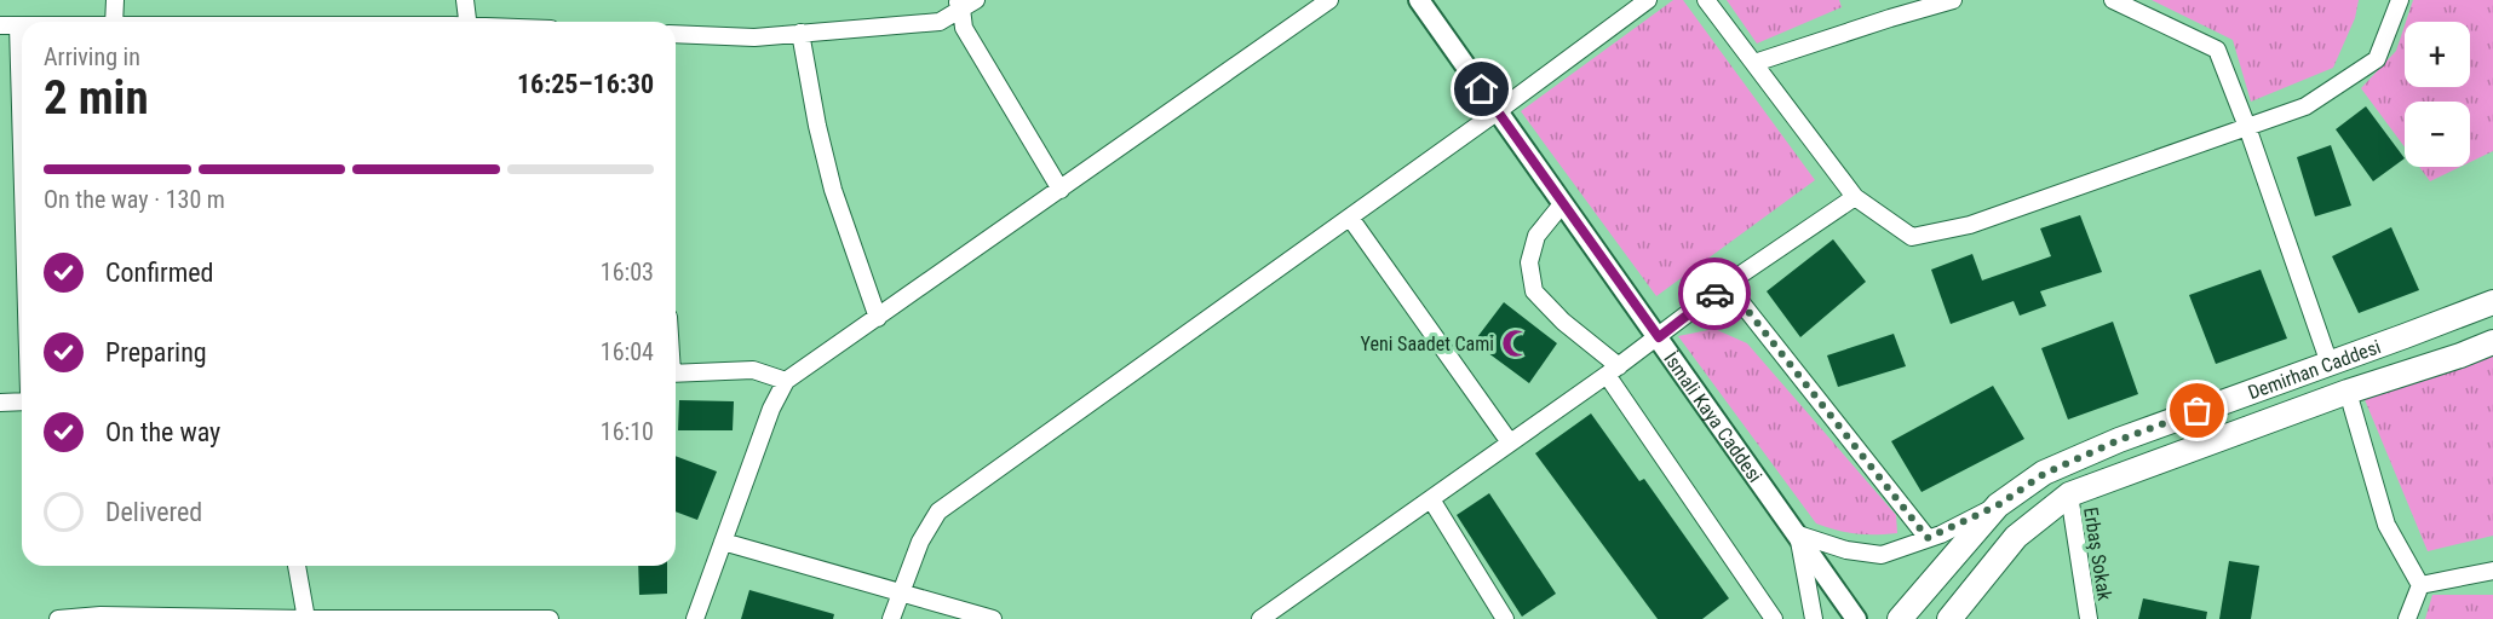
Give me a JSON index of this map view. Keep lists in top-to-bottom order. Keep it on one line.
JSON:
{"streets":{"main road":["Demirhan Caddesi"],"street":["İsmali Kaya Caddesi","Erbaş Sokak"]},"crossings":[["Demirhan Caddesi","Erbaş Sokak"]],"places":{"mosque":["Yeni Saadet Cami"]},"page":{"map_buttons":["+","−"],"heading":["2 min","Arriving in","16:25–16:30"],"bar":"On the way · 130 m","list":[["Confirmed","16:03"],["Preparing","16:04"],["On the way","16:10"],"Delivered"]}}
